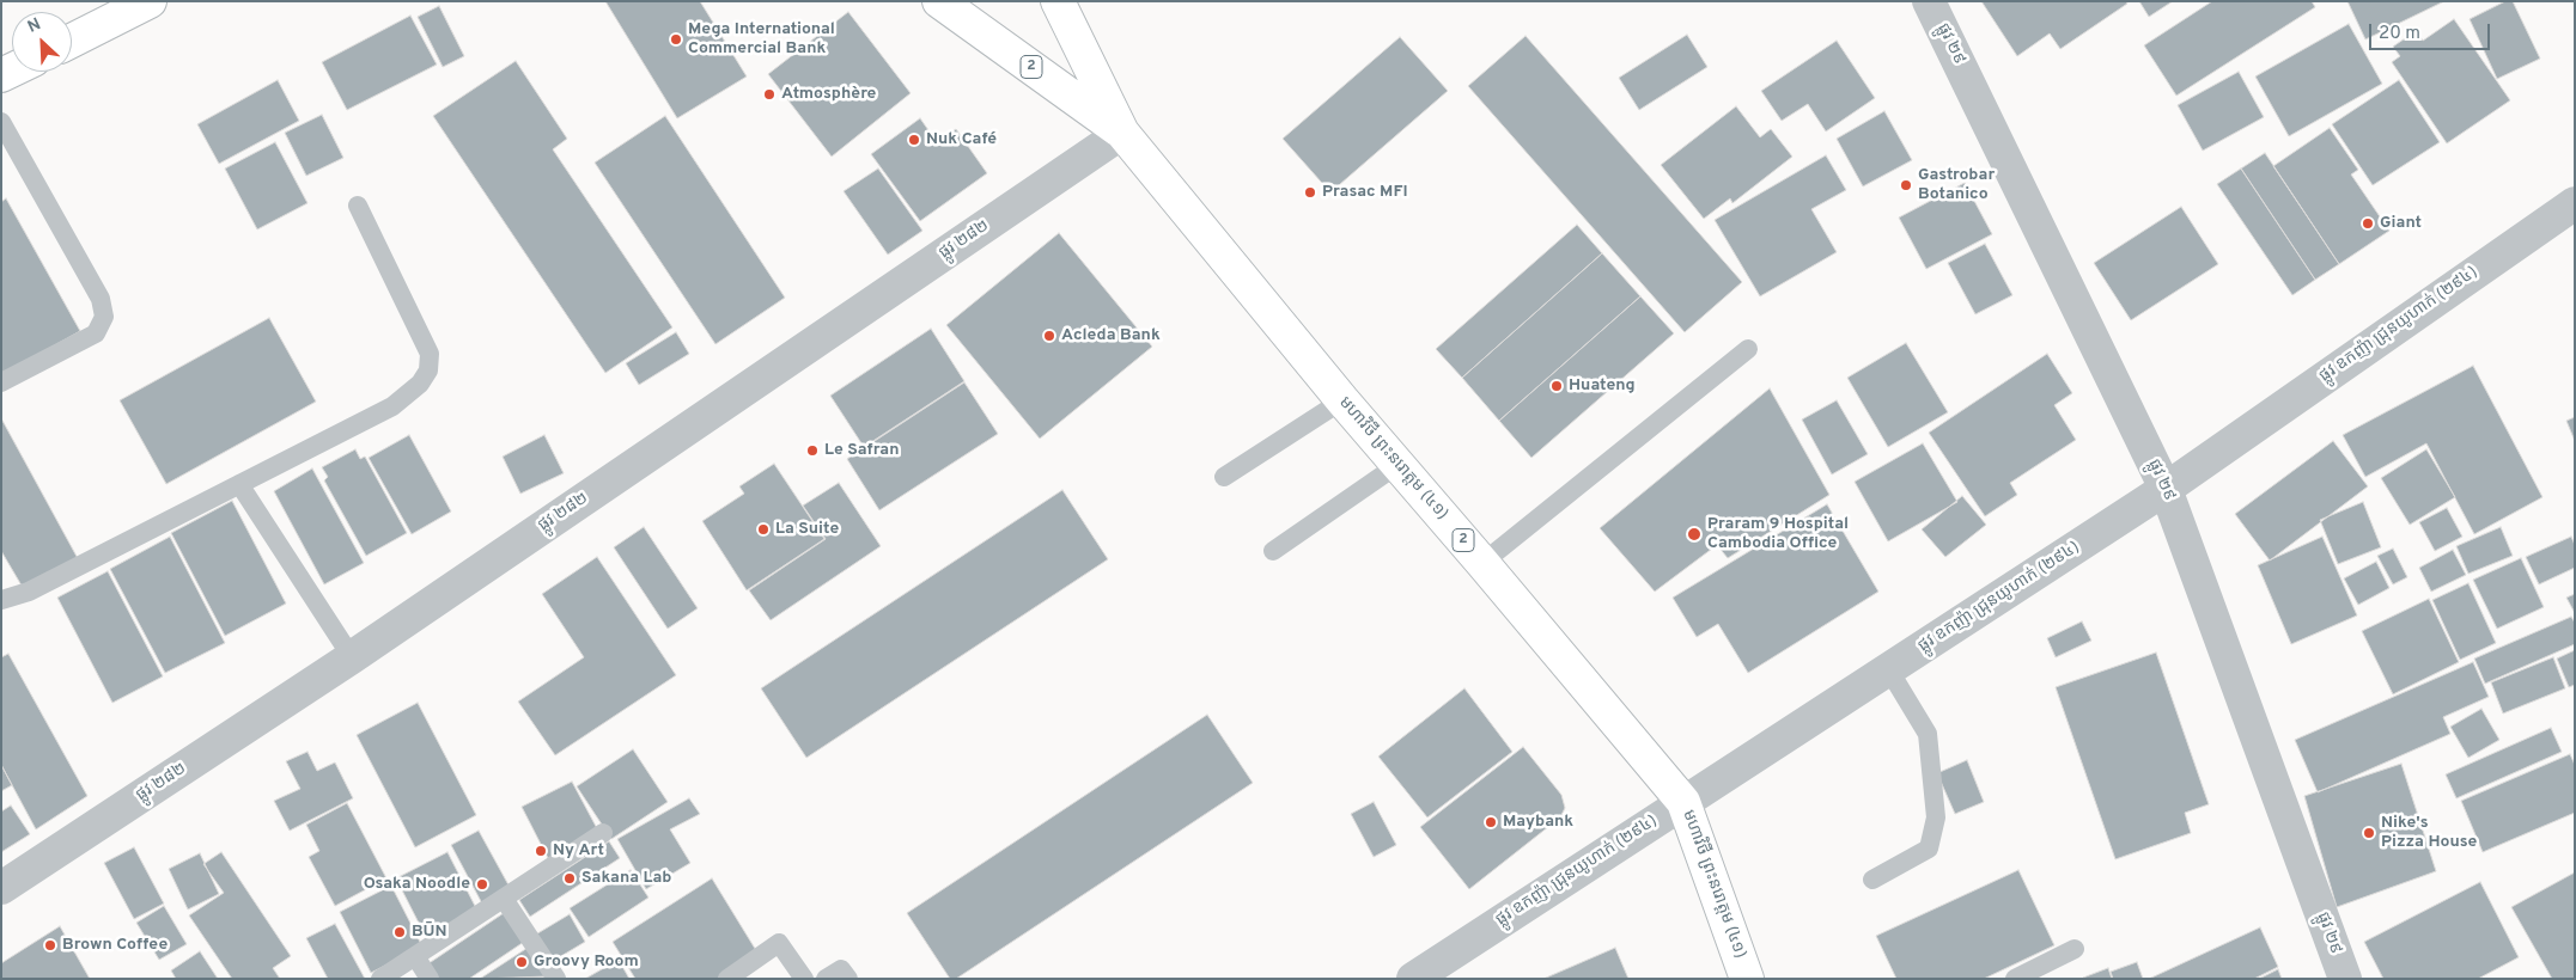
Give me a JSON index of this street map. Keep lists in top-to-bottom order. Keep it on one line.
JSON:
{"streets":{"main road":["2","មហាវិថី ព្រះនរោត្តម (៤១)"],"street":["ផ្លូវ ២៩","ផ្លូវ ២៨២","ផ្លូវ ឧកញ៉ា ជ្រុនយូហាក់ (២៩៤)"]},"crossings":[["ផ្លូវ ២៩","ផ្លូវ ឧកញ៉ា ជ្រុនយូហាក់ (២៩៤)"],["ផ្លូវ ២៨២","មហាវិថី ព្រះនរោត្តម (៤១)"],["ផ្លូវ ឧកញ៉ា ជ្រុនយូហាក់ (២៩៤)","មហាវិថី ព្រះនរោត្តម (៤១)"]],"places":["Mega International Commercial Bank","Atmosphère","Nuk Café","Gastrobar Botanico","Prasac MFI","Giant","Acleda Bank","Huateng","Le Safran","La Suite","Praram 9 Hospital Cambodia Office","Maybank","Nike's Pizza House","Ny Art","Sakana Lab","Osaka Noodle","BŪN","Brown Coffee","Groovy Room"],"scale_bar":"20 m","north":"top left"}
